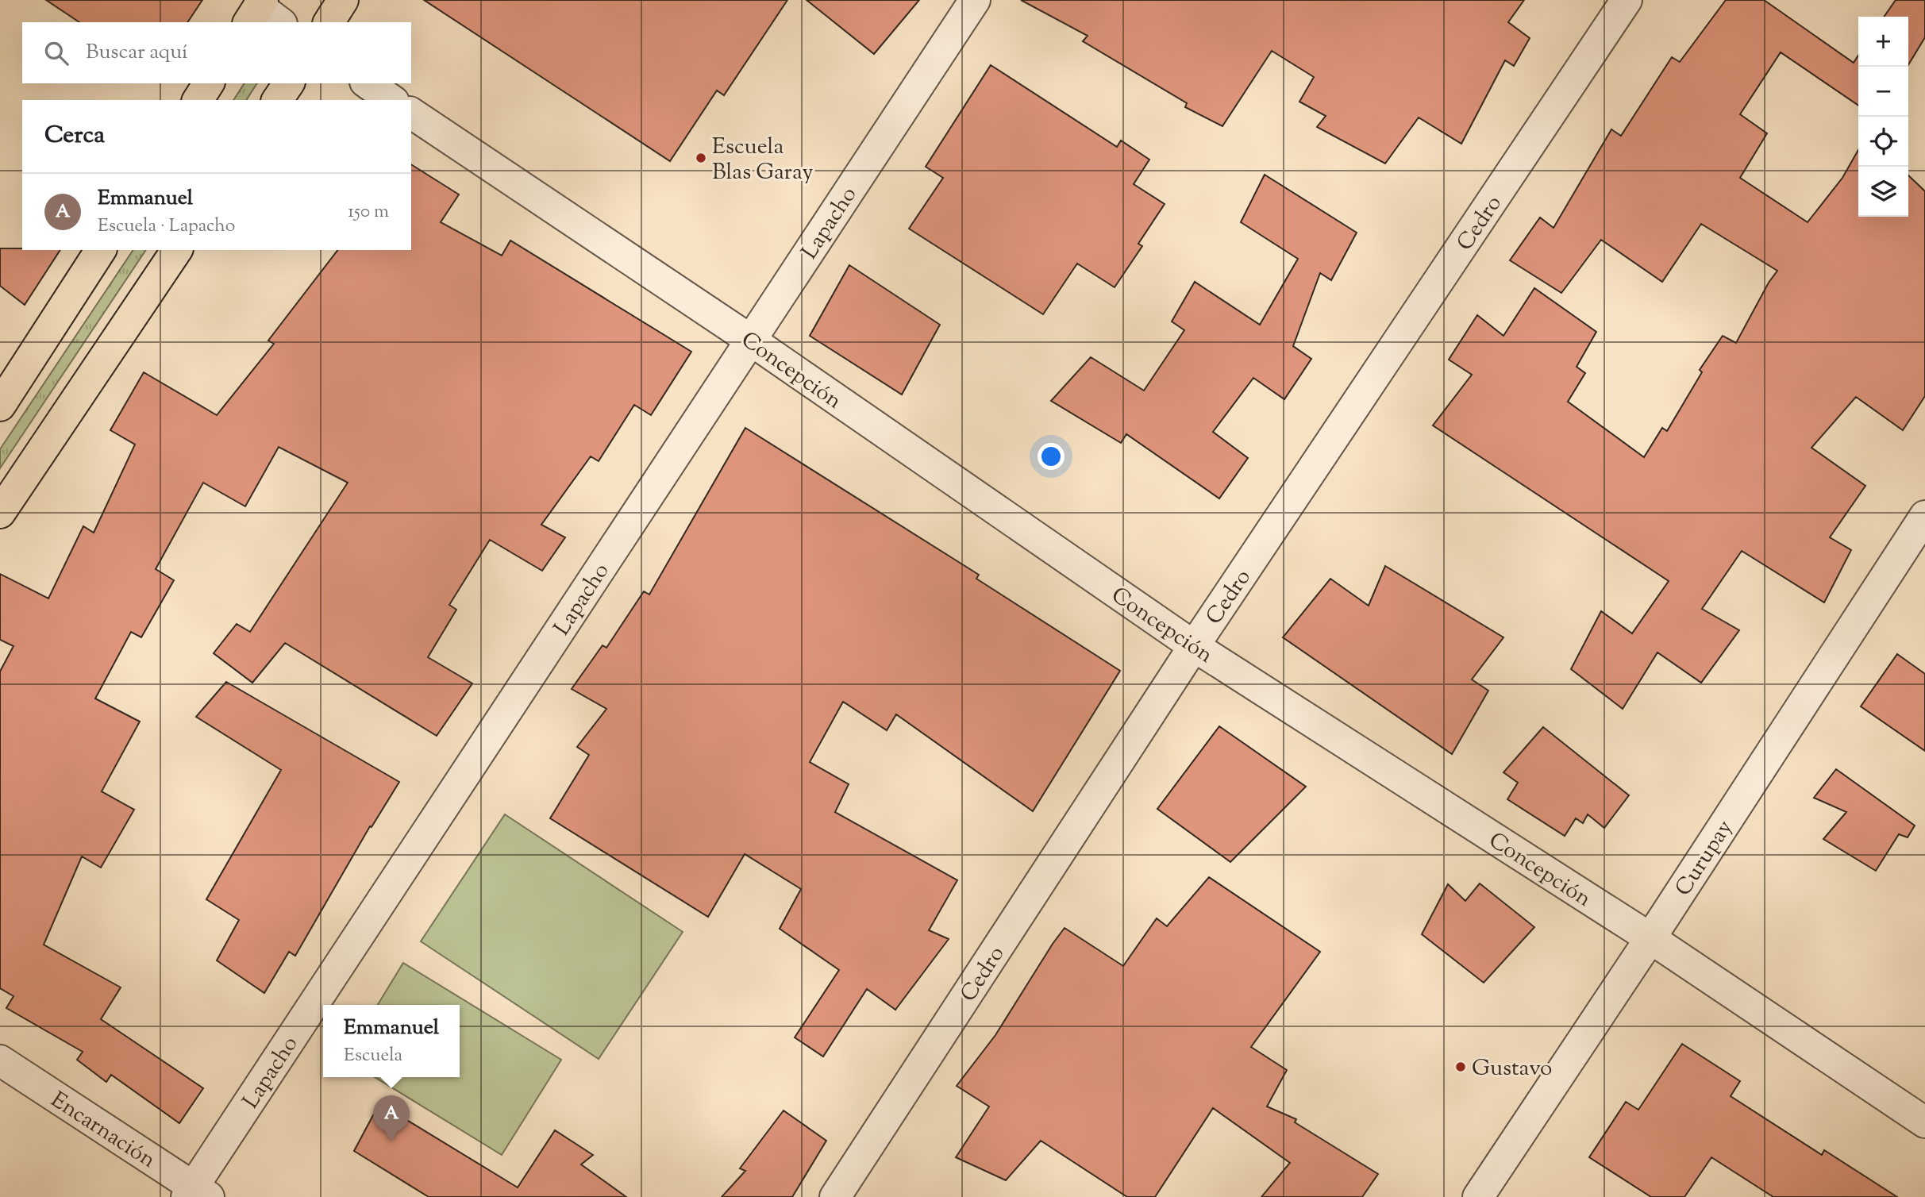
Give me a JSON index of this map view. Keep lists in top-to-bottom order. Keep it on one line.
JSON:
{"streets":{"street":["Lapacho","Cedro","Concepción","Curupay","Encarnación"]},"crossings":[["Lapacho","Concepción"],["Lapacho","Encarnación"],["Cedro","Concepción"],["Concepción","Curupay"]],"places":["Escuela Blas Garay","Gustavo"],"page":{"map_buttons":["+","−"],"search":"Buscar aquí","heading":"Cerca","list":[{"mark":"A","name":"Emmanuel","note":"Escuela · Lapacho","value":"150 m"}],"popup":["Emmanuel","Escuela"],"pins":"A"}}
